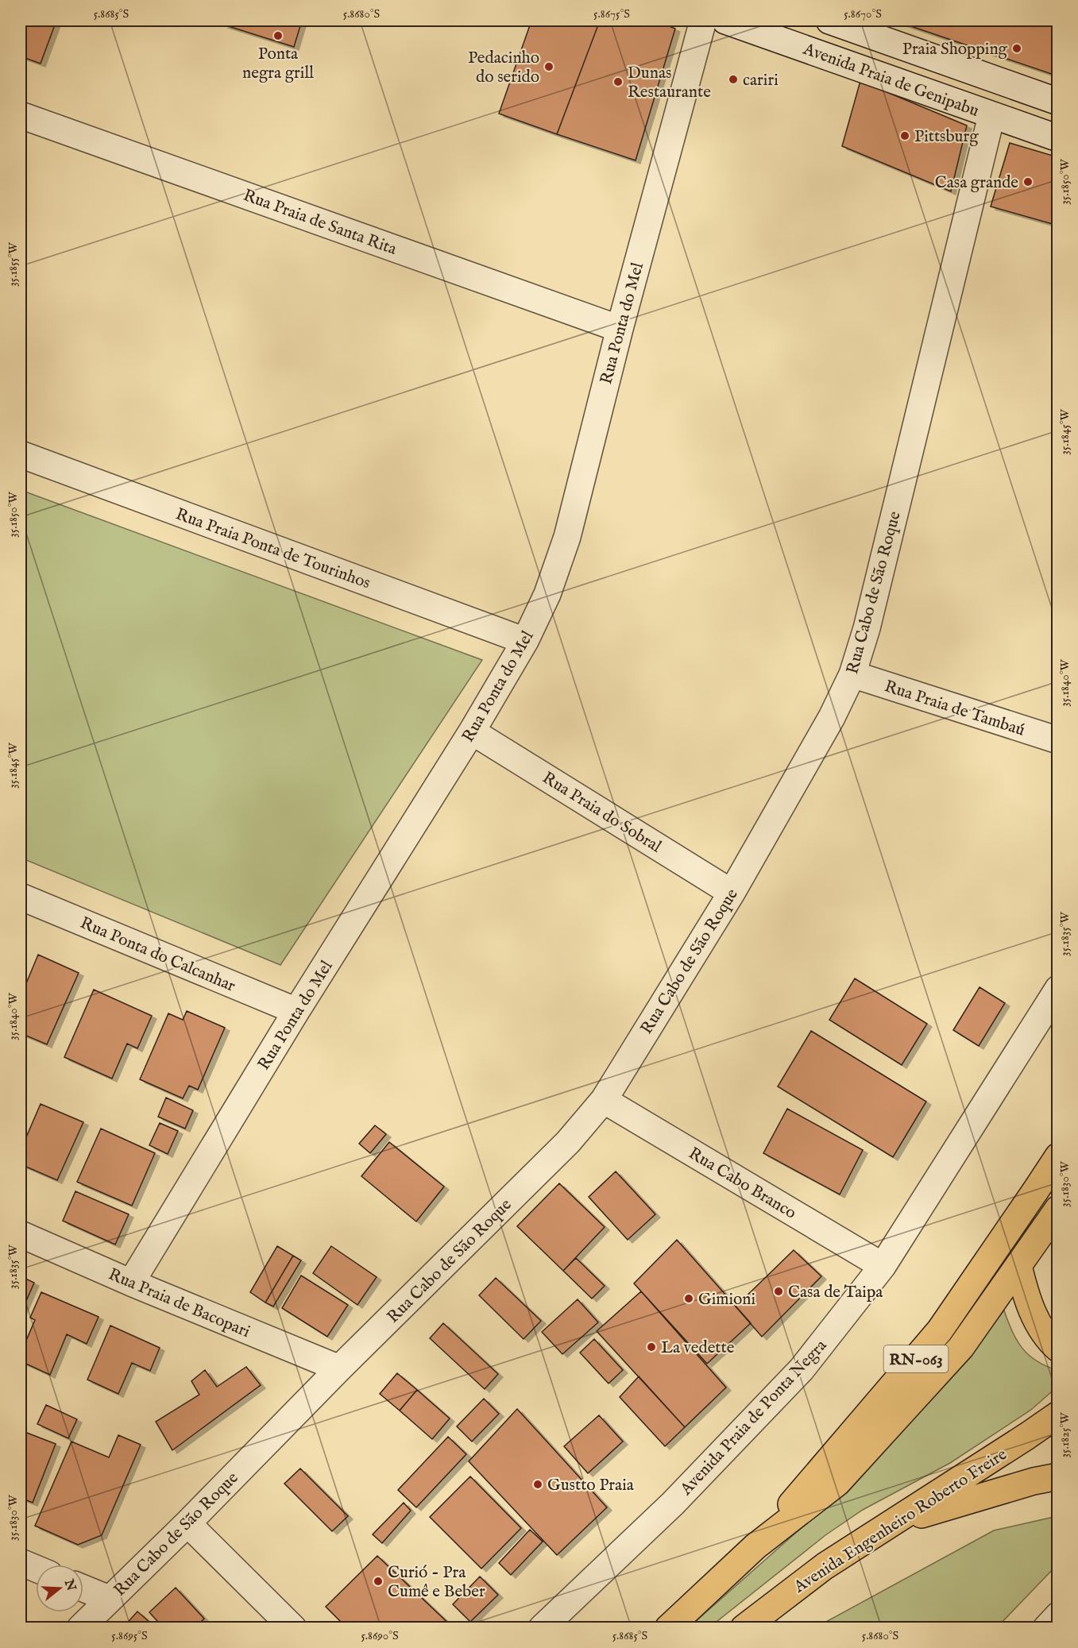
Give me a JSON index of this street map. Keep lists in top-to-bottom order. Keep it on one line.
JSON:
{"streets":{"main road":["RN-063","Avenida Engenheiro Roberto Freire"],"street":["Avenida Praia de Genipabu","Rua Praia de Santa Rita","Rua Ponta do Mel","Rua Praia Ponta de Tourinhos","Rua Cabo de São Roque","Rua Praia de Tambaú","Rua Praia do Sobral","Rua Ponta do Calcanhar","Rua Cabo Branco","Rua Praia de Bacopari","Avenida Praia de Ponta Negra"]},"crossings":[["Avenida Praia de Genipabu","Rua Cabo de São Roque"],["Rua Praia de Santa Rita","Rua Ponta do Mel"],["Rua Ponta do Mel","Rua Praia Ponta de Tourinhos"],["Rua Ponta do Mel","Rua Praia do Sobral"],["Rua Ponta do Mel","Rua Ponta do Calcanhar"],["Rua Ponta do Mel","Rua Praia de Bacopari"],["Rua Cabo de São Roque","Rua Praia de Tambaú"],["Rua Cabo de São Roque","Rua Praia do Sobral"],["Rua Cabo de São Roque","Rua Cabo Branco"],["Rua Cabo de São Roque","Rua Praia de Bacopari"],["Rua Cabo Branco","Avenida Praia de Ponta Negra"]],"places":["Ponta negra grill","Praia Shopping","Pedacinho do serido","cariri","Dunas Restaurante","Pittsburg","Casa grande","Casa de Taipa","Gimioni","La vedette","Gustto Praia","Curió - Pra Cumê e Beber"],"north":"right","coordinates":["5.8685°S","5.8680°S","5.8675°S","5.8670°S","35.1850°W","35.1855°W","35.1845°W","35.1840°W","35.1835°W","35.1830°W","35.1825°W","5.8695°S","5.8690°S"]}
